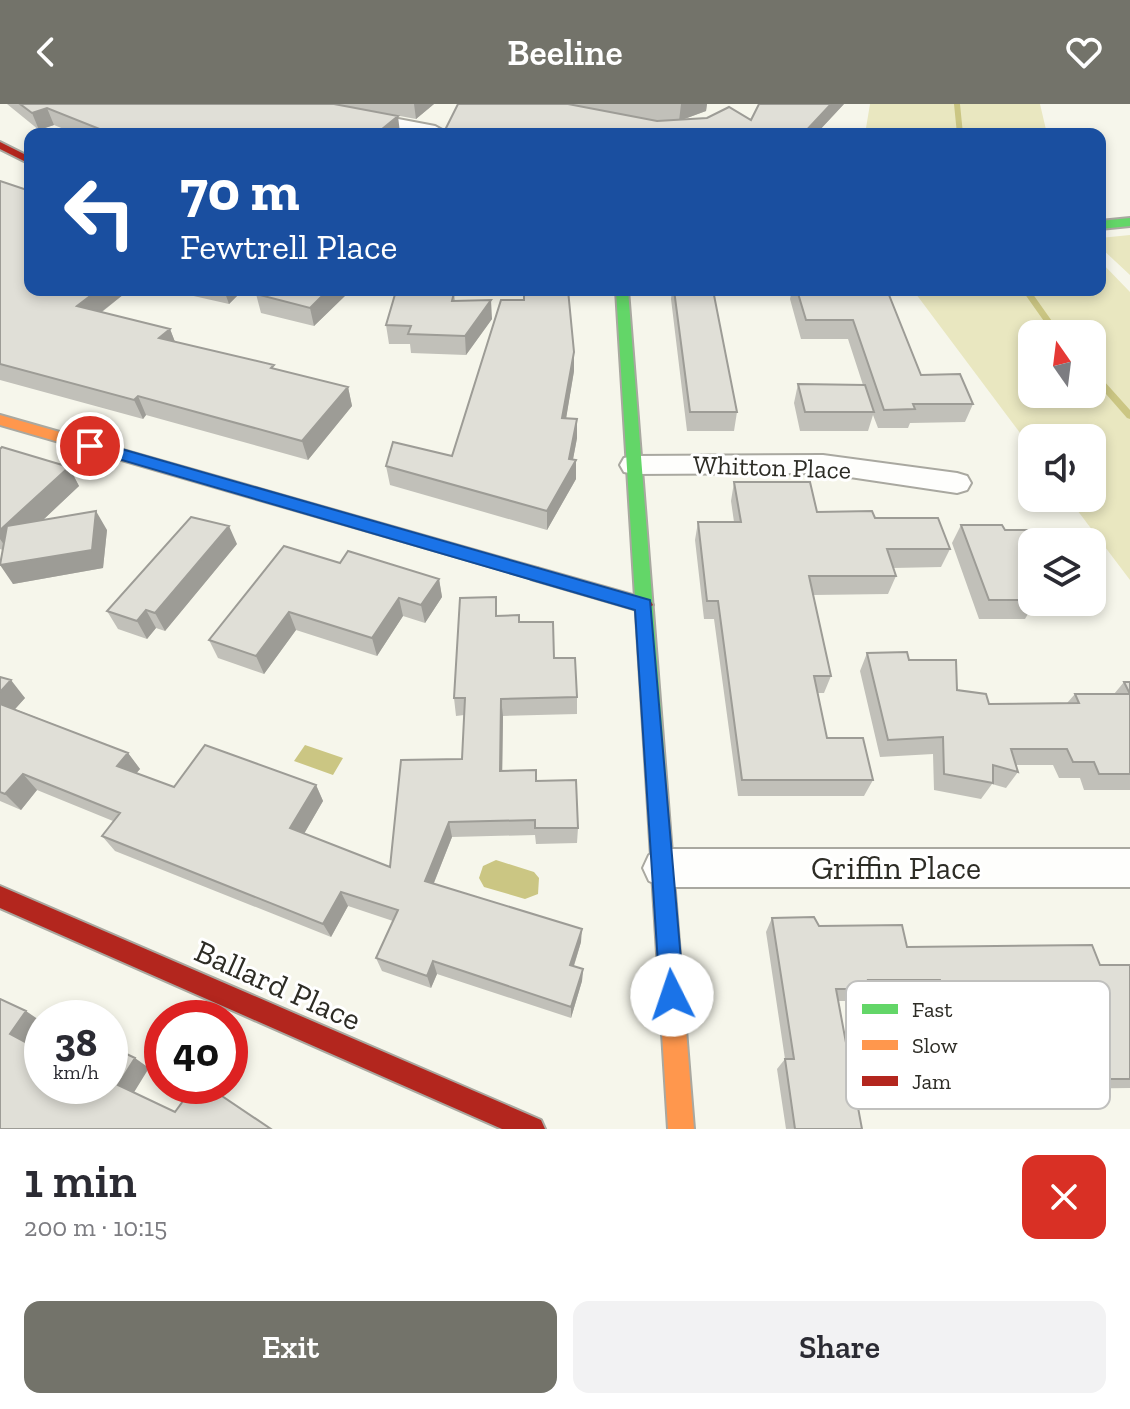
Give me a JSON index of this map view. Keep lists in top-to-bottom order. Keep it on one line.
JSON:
{"streets":{"street":["Whitton Place","Griffin Place","Ballard Place"]},"legend":["Fast","Slow","Jam"],"north":"top","page":{"header":"Beeline","turn":["70 m","Fewtrell Place"],"speed":"38 km/h","limit":"40","heading":["1 min","200 m · 10:15"],"buttons":["Exit","Share"]}}
